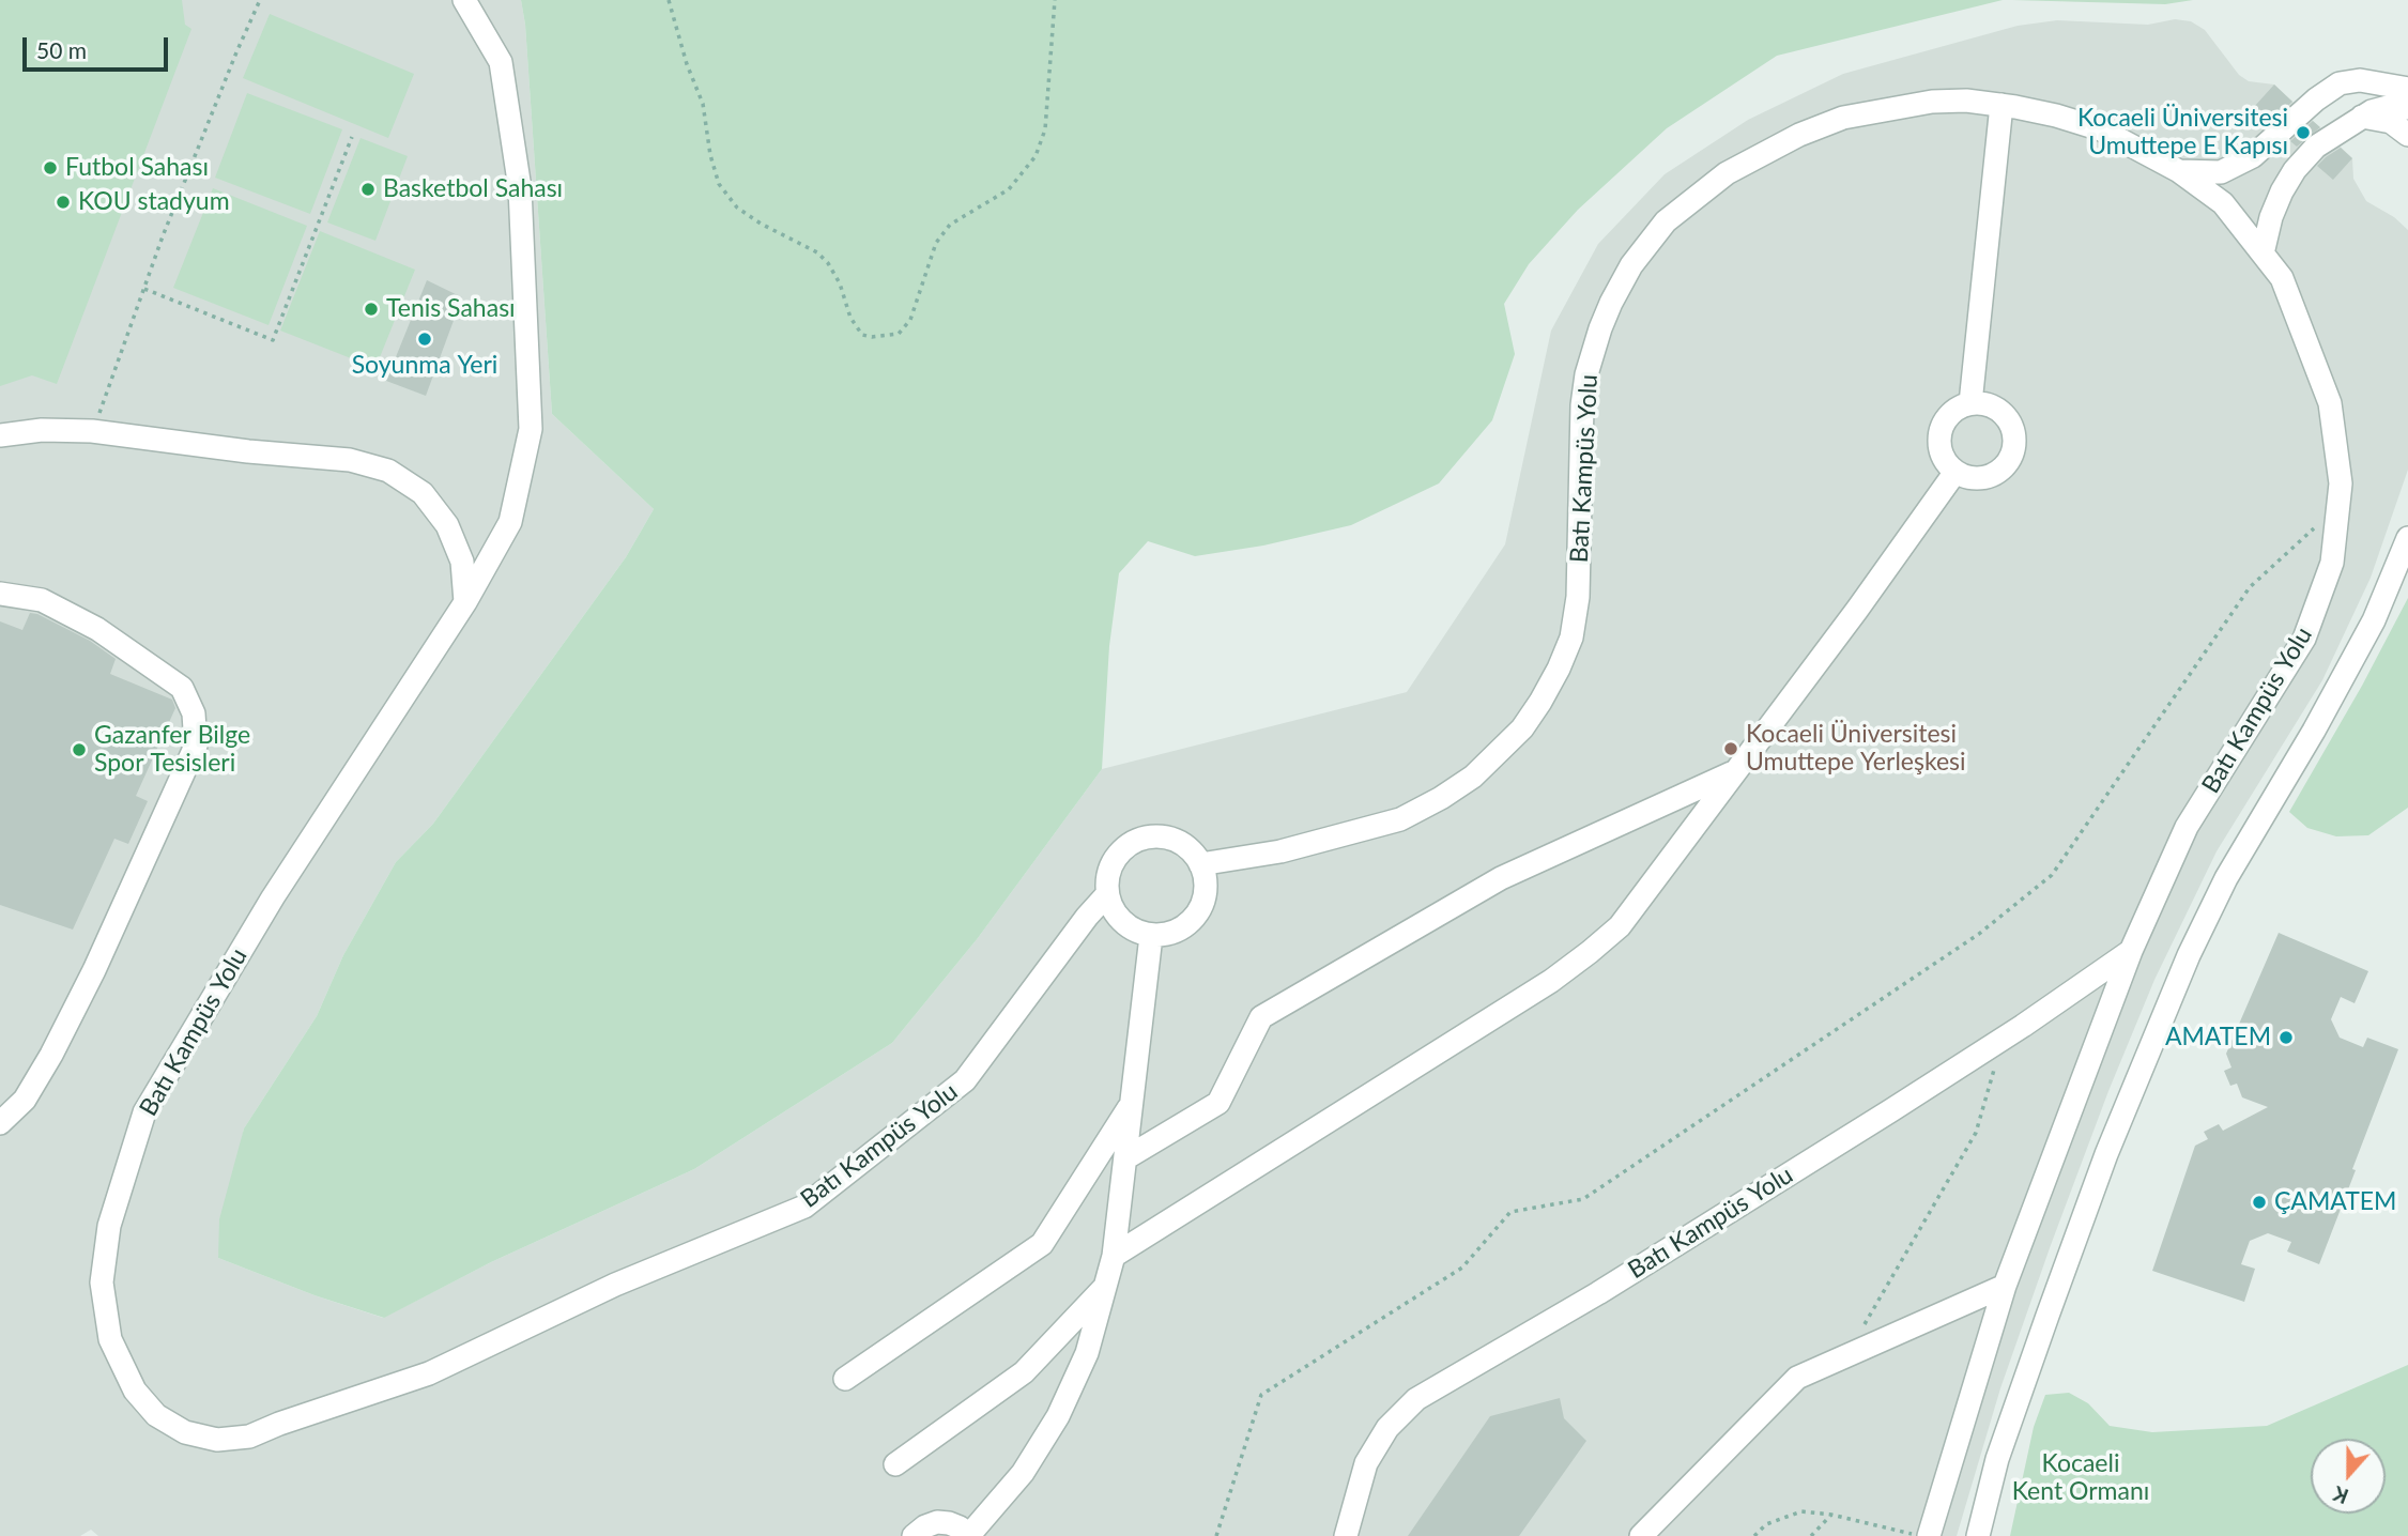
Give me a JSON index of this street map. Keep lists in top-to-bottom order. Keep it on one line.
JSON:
{"streets":{"street":["Batı Kampüs Yolu"]},"parks":["Kocaeli Kent Ormanı"],"places":["Kocaeli Üniversitesi Umuttepe E Kapısı","Futbol Sahası","Basketbol Sahası","KOU stadyum","Tenis Sahası","Soyunma Yeri","Kocaeli Üniversitesi Umuttepe Yerleşkesi","Gazanfer Bilge Spor Tesisleri","AMATEM","ÇAMATEM"],"scale_bar":"50 m","north":"bottom"}
